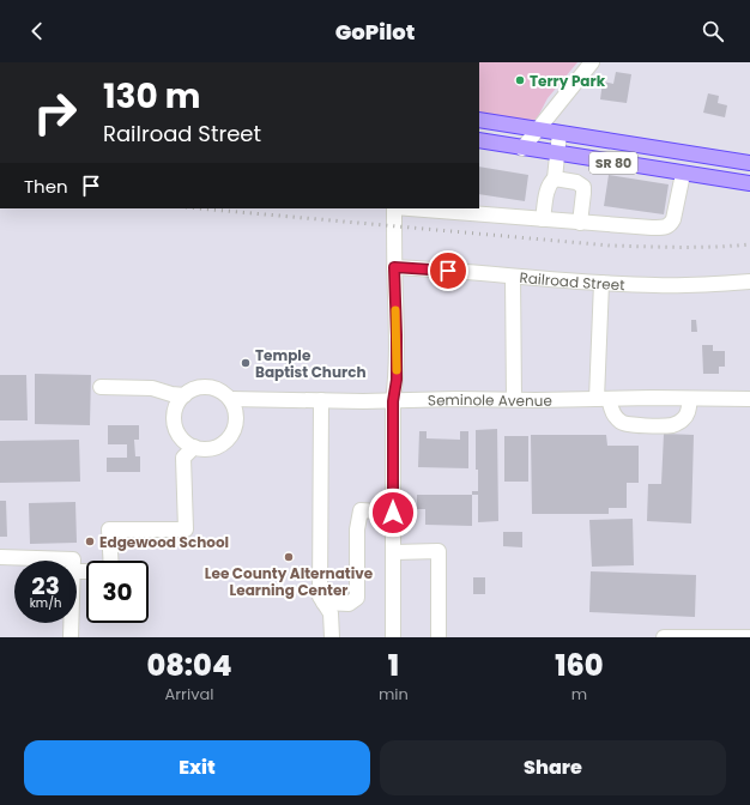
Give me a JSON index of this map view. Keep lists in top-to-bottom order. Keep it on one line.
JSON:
{"streets":{"main road":["SR 80"],"street":["Railroad Street","Seminole Avenue"]},"places":["Terry Park","Temple Baptist Church","Edgewood School","Lee County Alternative Learning Center"],"page":{"header":"GoPilot","turn":["130 m","Railroad Street"],"then":"Then","speed":"23 km/h","limit":"30","eta":["08:04","Arrival","1","min","160","m"],"buttons":["Exit","Share"]}}
